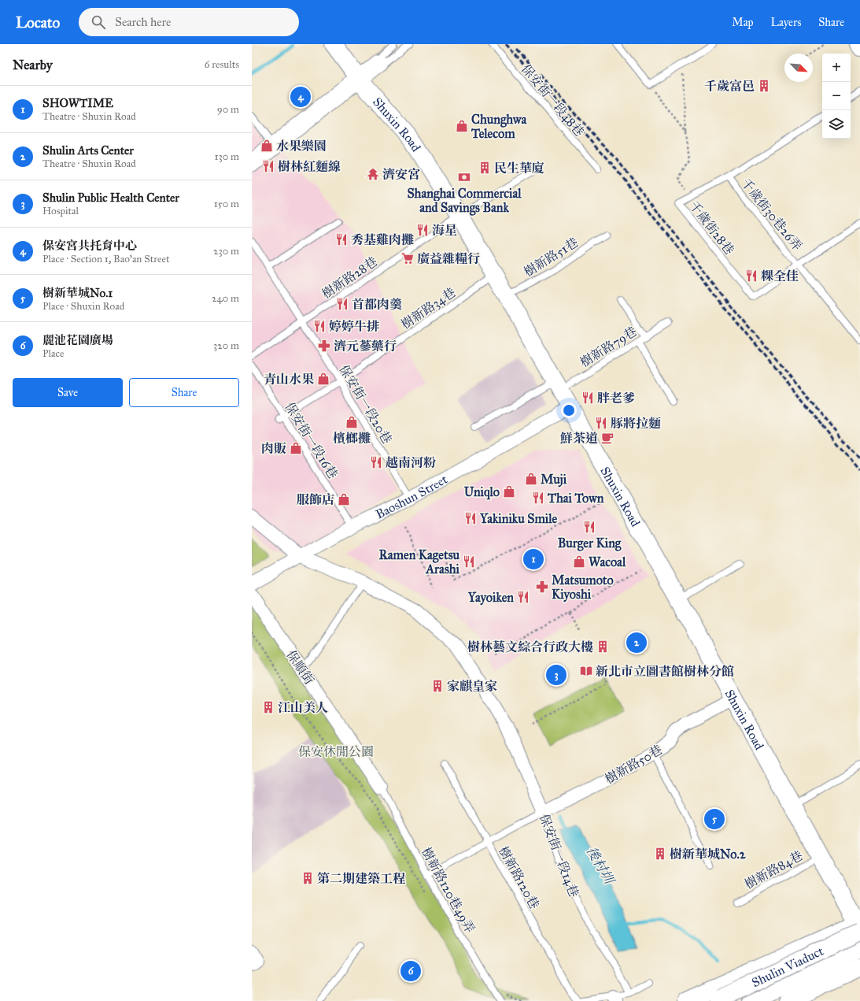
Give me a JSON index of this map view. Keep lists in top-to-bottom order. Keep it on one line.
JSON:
{"streets":{"main road":["Shuxin Road","Shulin Viaduct"],"street":["Baoshun Street","保順街","樹新路50巷","保安街一段14巷"],"lane":["保安街一段48巷","千歲街30巷26弄","千歲街28巷","樹新路51巷","樹新路28巷","樹新路34巷","樹新路79巷","保安街一段20巷","保安街一段16巷","樹新路84巷","樹新路120巷","樹新路120巷49弄"]},"crossings":[["Shuxin Road","樹新路51巷"],["Shuxin Road","樹新路28巷"],["Shuxin Road","樹新路34巷"],["Shuxin Road","樹新路79巷"],["Shuxin Road","Baoshun Street"],["Shuxin Road","樹新路50巷"],["Shuxin Road","樹新路84巷"],["Shuxin Road","Shulin Viaduct"],["千歲街30巷26弄","千歲街28巷"],["樹新路28巷","保安街一段20巷"],["樹新路34巷","保安街一段20巷"],["樹新路34巷","保安街一段16巷"],["保安街一段20巷","Baoshun Street"],["保安街一段16巷","Baoshun Street"],["Baoshun Street","保安街一段14巷"],["保順街","樹新路120巷49弄"],["樹新路50巷","保安街一段14巷"]],"water":["後村圳"],"parks":["保安休閒公園"],"places":{"building":["千歲富邑","民生華廈","樹林藝文綜合行政大樓","家麒皇家","江山美人","樹新華城No.2","第二期建築工程"],"shop":["Chunghwa Telecom","水果樂園","青山水果","檳榔攤","肉販","Muji","Uniqlo","服飾店","Wacoal"],"restaurant":["樹林紅麵線","海星","秀基雞肉攤","粿全佳","首都肉羹","婷婷牛排","胖老爹","豚將拉麵","越南河粉","Thai Town","Yakiniku Smile","Burger King","Ramen Kagetsu Arashi","Yayoiken"],"temple":["濟安宮"],"bank":["Shanghai Commercial and Savings Bank"],"supermarket":["廣益雜糧行"],"pharmacy":["濟元蔘藥行","Matsumoto Kiyoshi"],"cafe":["鮮茶道"],"library":["新北市立圖書館樹林分館"]},"north":"bottom right","page":{"header":"Locato","search":"Search here","nav":["Map","Layers","Share"],"heading":["Nearby","6 results"],"map_buttons":["+","−"],"list":[{"mark":"1","name":"SHOWTIME","note":"Theatre · Shuxin Road","value":"90 m"},{"mark":"2","name":"Shulin Arts Center","note":"Theatre · Shuxin Road","value":"130 m"},{"mark":"3","name":"Shulin Public Health Center","note":"Hospital","value":"150 m"},{"mark":"4","name":"保安宮共托育中心","note":"Place · Section 1, Bao'an Street","value":"230 m"},{"mark":"5","name":"樹新華城No.1","note":"Place · Shuxin Road","value":"240 m"},{"mark":"6","name":"麗池花園廣場","note":"Place","value":"320 m"}],"pins":["4","1","2","3","5","6"],"buttons":["Save","Share"]}}
